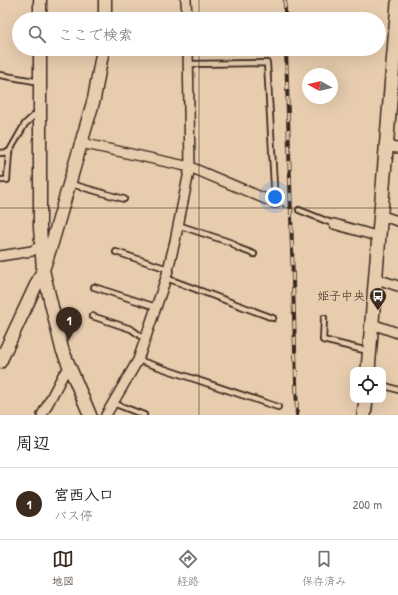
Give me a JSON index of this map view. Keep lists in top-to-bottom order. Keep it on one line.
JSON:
{"places":{"bus stop":["姫子中央"]},"north":"left","page":{"search":"ここで検索","pins":"1","heading":"周辺","list":[{"mark":"1","name":"宮西入口","note":"バス停","value":"200 m"}],"nav":["地図","経路","保存済み"]}}
